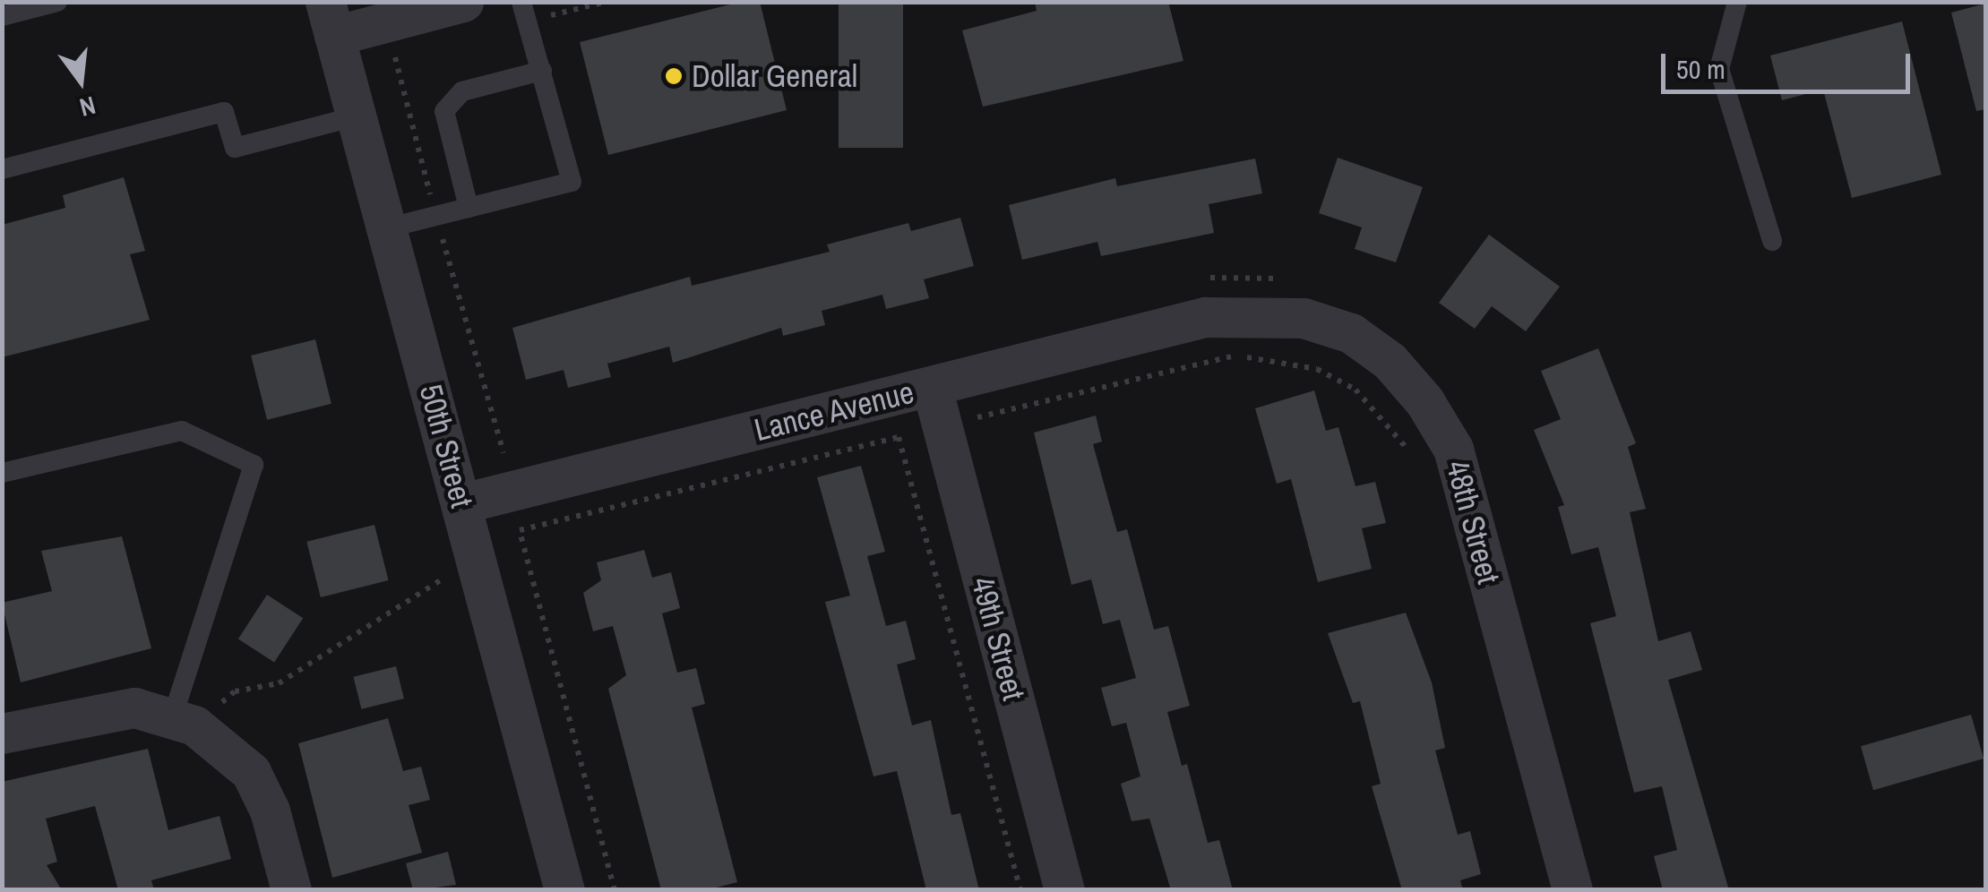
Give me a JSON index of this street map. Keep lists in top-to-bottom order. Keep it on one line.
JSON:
{"streets":{"street":["Lance Avenue","50th Street","48th Street","49th Street"]},"crossings":[["Lance Avenue","50th Street"],["Lance Avenue","48th Street"],["Lance Avenue","49th Street"]],"places":["Dollar General"],"scale_bar":"50 m","north":"bottom"}
